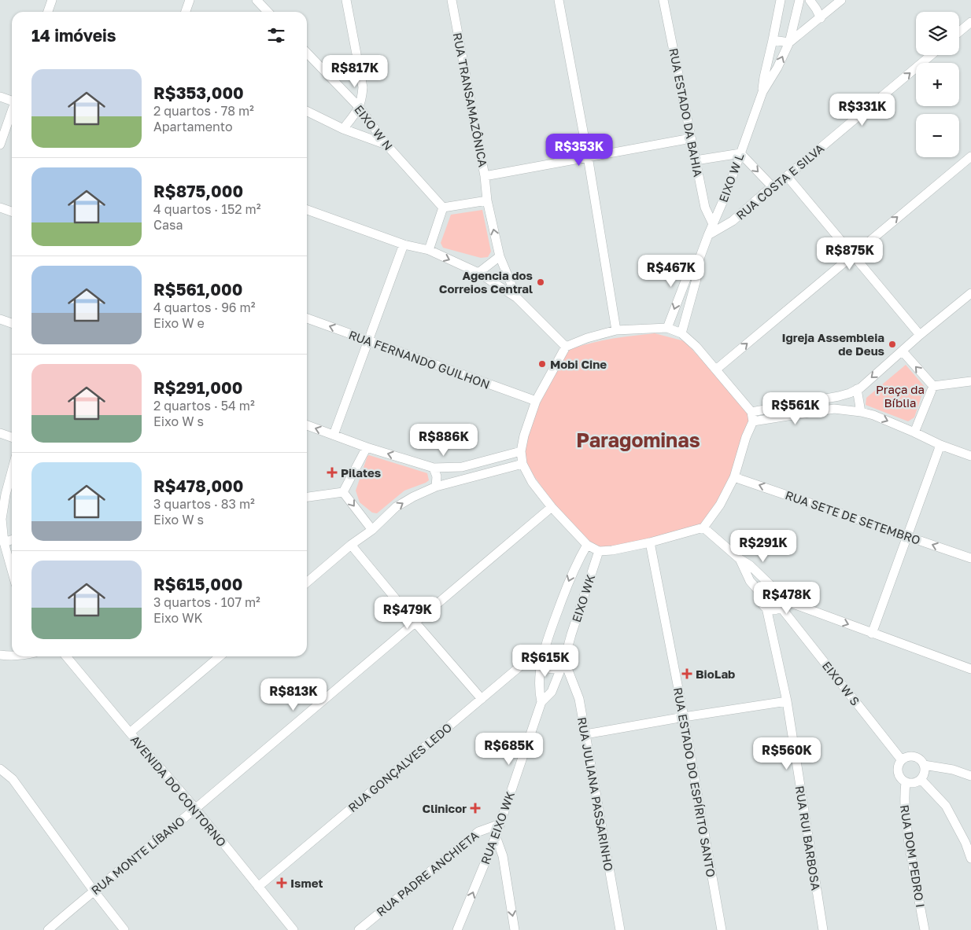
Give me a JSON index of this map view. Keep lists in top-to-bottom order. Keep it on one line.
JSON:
{"streets":{"street":["RUA TRANSAMAZÔNICA","RUA ESTADO DA BAHIA","EIXO W N","EIXO W L","RUA COSTA E SILVA","RUA FERNANDO GUILHON","RUA SETE DE SETEMBRO","EIXO WK","EIXO W S","RUA GONÇALVES LEDO","RUA ESTADO DO ESPÍRITO SANTO","AVENIDA DO CONTORNO","RUA JULIANA PASSARINHO","RUA EIXO WK","RUA RUI BARBOSA","RUA MONTE LÍBANO","RUA DOM PEDRO I","RUA PADRE ANCHIETA"]},"crossings":[["RUA ESTADO DA BAHIA","EIXO W L"],["EIXO W L","RUA COSTA E SILVA"],["EIXO WK","RUA JULIANA PASSARINHO"],["EIXO WK","RUA EIXO WK"],["EIXO W S","RUA RUI BARBOSA"],["EIXO W S","RUA DOM PEDRO I"],["RUA GONÇALVES LEDO","AVENIDA DO CONTORNO"],["AVENIDA DO CONTORNO","RUA MONTE LÍBANO"],["RUA EIXO WK","RUA PADRE ANCHIETA"]],"one_way":["RUA COSTA E SILVA","RUA SETE DE SETEMBRO","RUA EIXO WK"],"districts":["Paragominas"],"parks":["Praça da Bíblia"],"places":{"other":["Agencia dos Correios Central","Igreja Assembleia de Deus","Mobi Cine"],"health":["Pilates","BioLab","Clinicor","Ismet"]},"page":{"map_buttons":["+","−"],"heading":"14 imóveis","price":["R$817K","R$331K","R$353K","R$875K","R$467K","R$561K","R$886K","R$291K","R$478K","R$479K","R$615K","R$813K","R$685K","R$560K"],"list":[{"name":"R$353,000","note":"2 quartos · 78 m² · Apartamento"},{"name":"R$875,000","note":"4 quartos · 152 m² · Casa"},{"name":"R$561,000","note":"4 quartos · 96 m² · Eixo W e"},{"name":"R$291,000","note":"2 quartos · 54 m² · Eixo W s"},{"name":"R$478,000","note":"3 quartos · 83 m² · Eixo W s"},{"name":"R$615,000","note":"3 quartos · 107 m² · Eixo WK"}]}}
